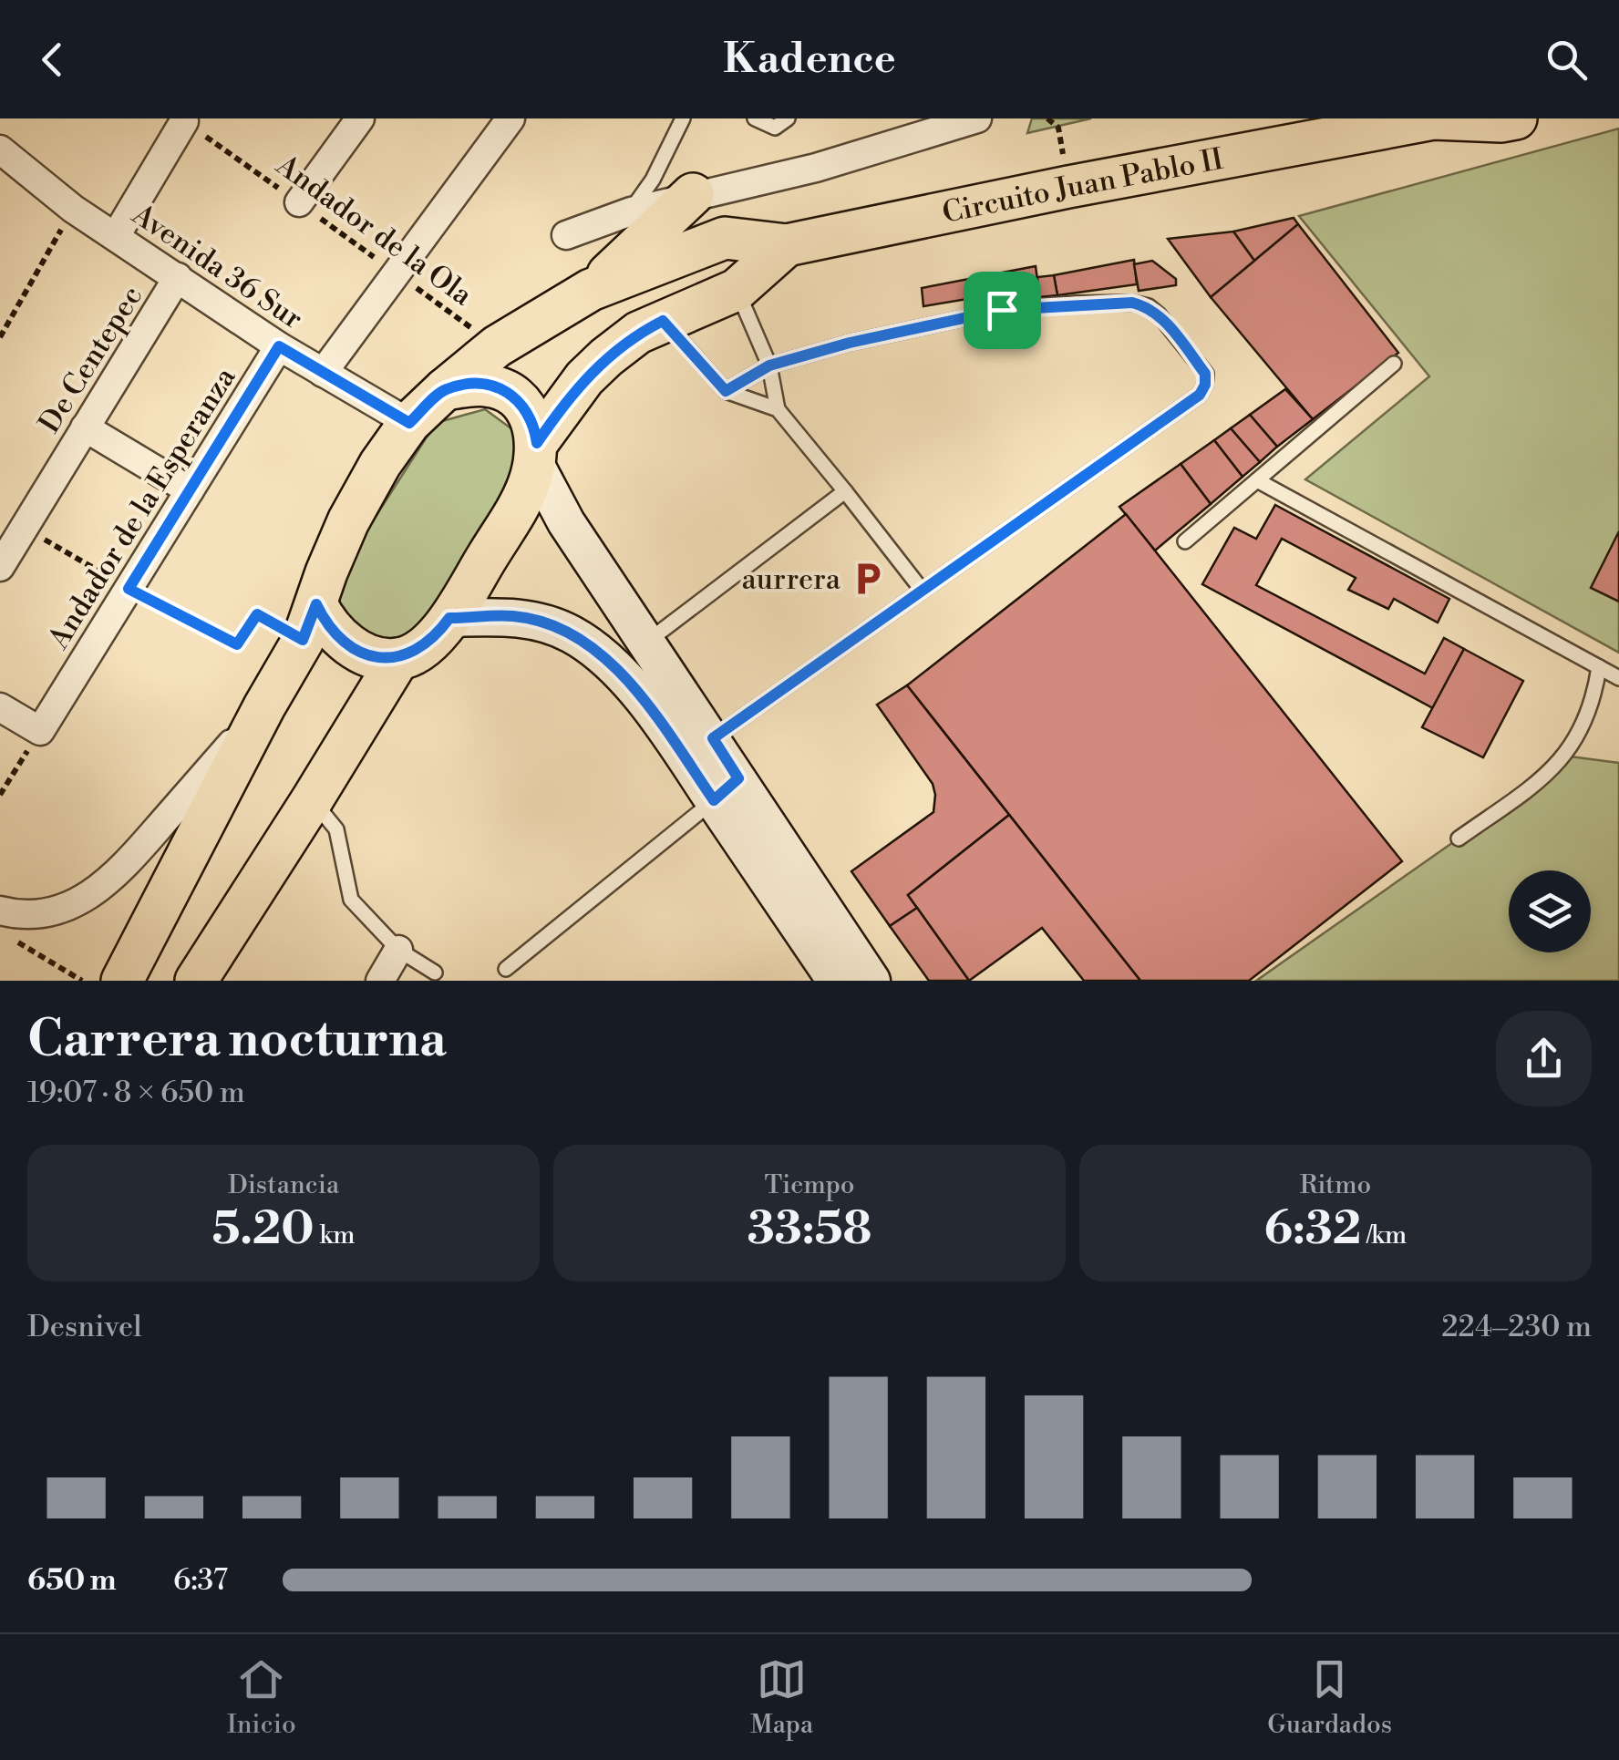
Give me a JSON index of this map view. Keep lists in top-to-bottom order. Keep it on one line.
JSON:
{"streets":{"main road":["Circuito Juan Pablo II"],"street":["Avenida 36 Sur","De Centepec","Andador de la Esperanza"],"path":["Andador de la Ola"]},"crossings":[["Circuito Juan Pablo II","Andador de la Ola"],["Circuito Juan Pablo II","Avenida 36 Sur"],["Avenida 36 Sur","De Centepec"],["Avenida 36 Sur","Andador de la Esperanza"]],"places":{"parking":["aurrera"]},"page":{"header":"Kadence","heading":["Carrera nocturna","19:07 · 8 × 650 m"],"stats":[["Distancia","5.20 km"],["Tiempo","33:58"],["Ritmo","6:32 /km"]],"chart":["Desnivel","224–230 m"],"list":[{"name":"650 m","note":"6:37"}],"tabs":["Inicio","Mapa","Guardados"]}}
